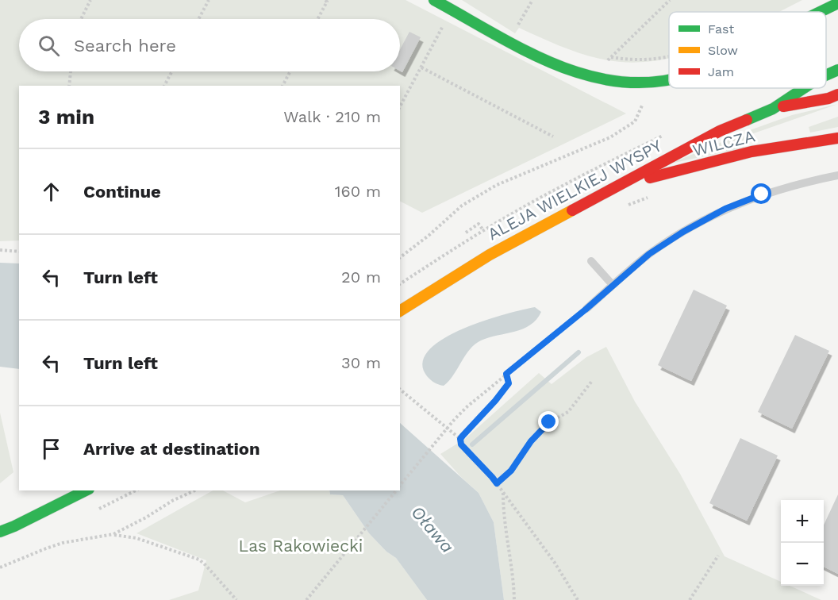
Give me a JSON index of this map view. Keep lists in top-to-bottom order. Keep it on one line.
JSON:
{"streets":{"main road":["WILCZA","ALEJA WIELKIEJ WYSPY"]},"crossings":[["WILCZA","ALEJA WIELKIEJ WYSPY"]],"water":["Oława"],"parks":["Las Rakowiecki"],"legend":["Fast","Slow","Jam"],"page":{"search":"Search here","heading":["3 min","Walk · 210 m"],"list":[["Continue","160 m"],["Turn left","20 m"],["Turn left","30 m"],"Arrive at destination"],"map_buttons":["+","−"]}}
